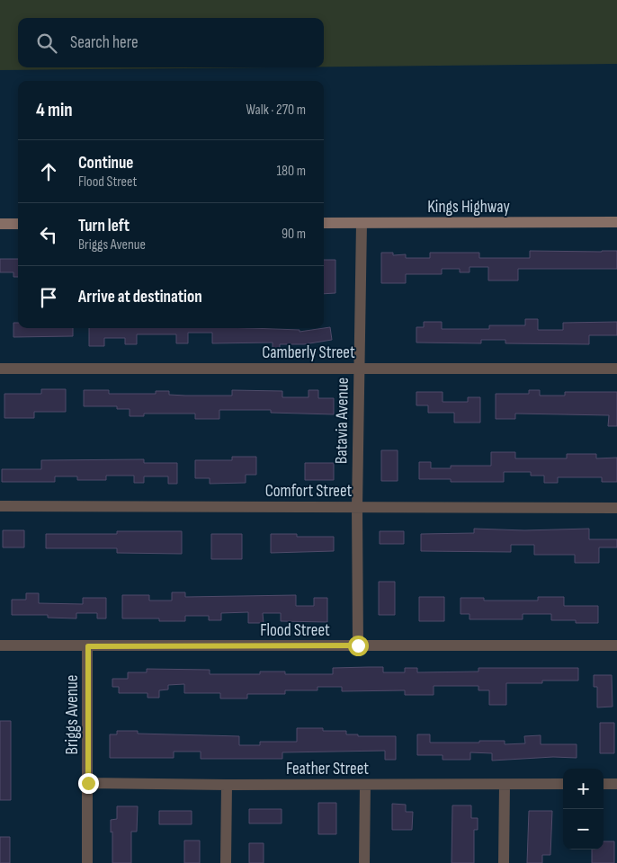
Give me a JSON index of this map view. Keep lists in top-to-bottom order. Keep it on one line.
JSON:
{"streets":{"street":["Kings Highway","Camberly Street","Batavia Avenue","Comfort Street","Flood Street","Briggs Avenue","Feather Street"]},"crossings":[["Kings Highway","Batavia Avenue"],["Camberly Street","Batavia Avenue"],["Batavia Avenue","Comfort Street"],["Batavia Avenue","Flood Street"],["Flood Street","Briggs Avenue"],["Briggs Avenue","Feather Street"]],"page":{"search":"Search here","heading":["4 min","Walk · 270 m"],"list":[["Continue","Flood Street","180 m"],["Turn left","Briggs Avenue","90 m"],"Arrive at destination"],"map_buttons":["+","−"]}}
